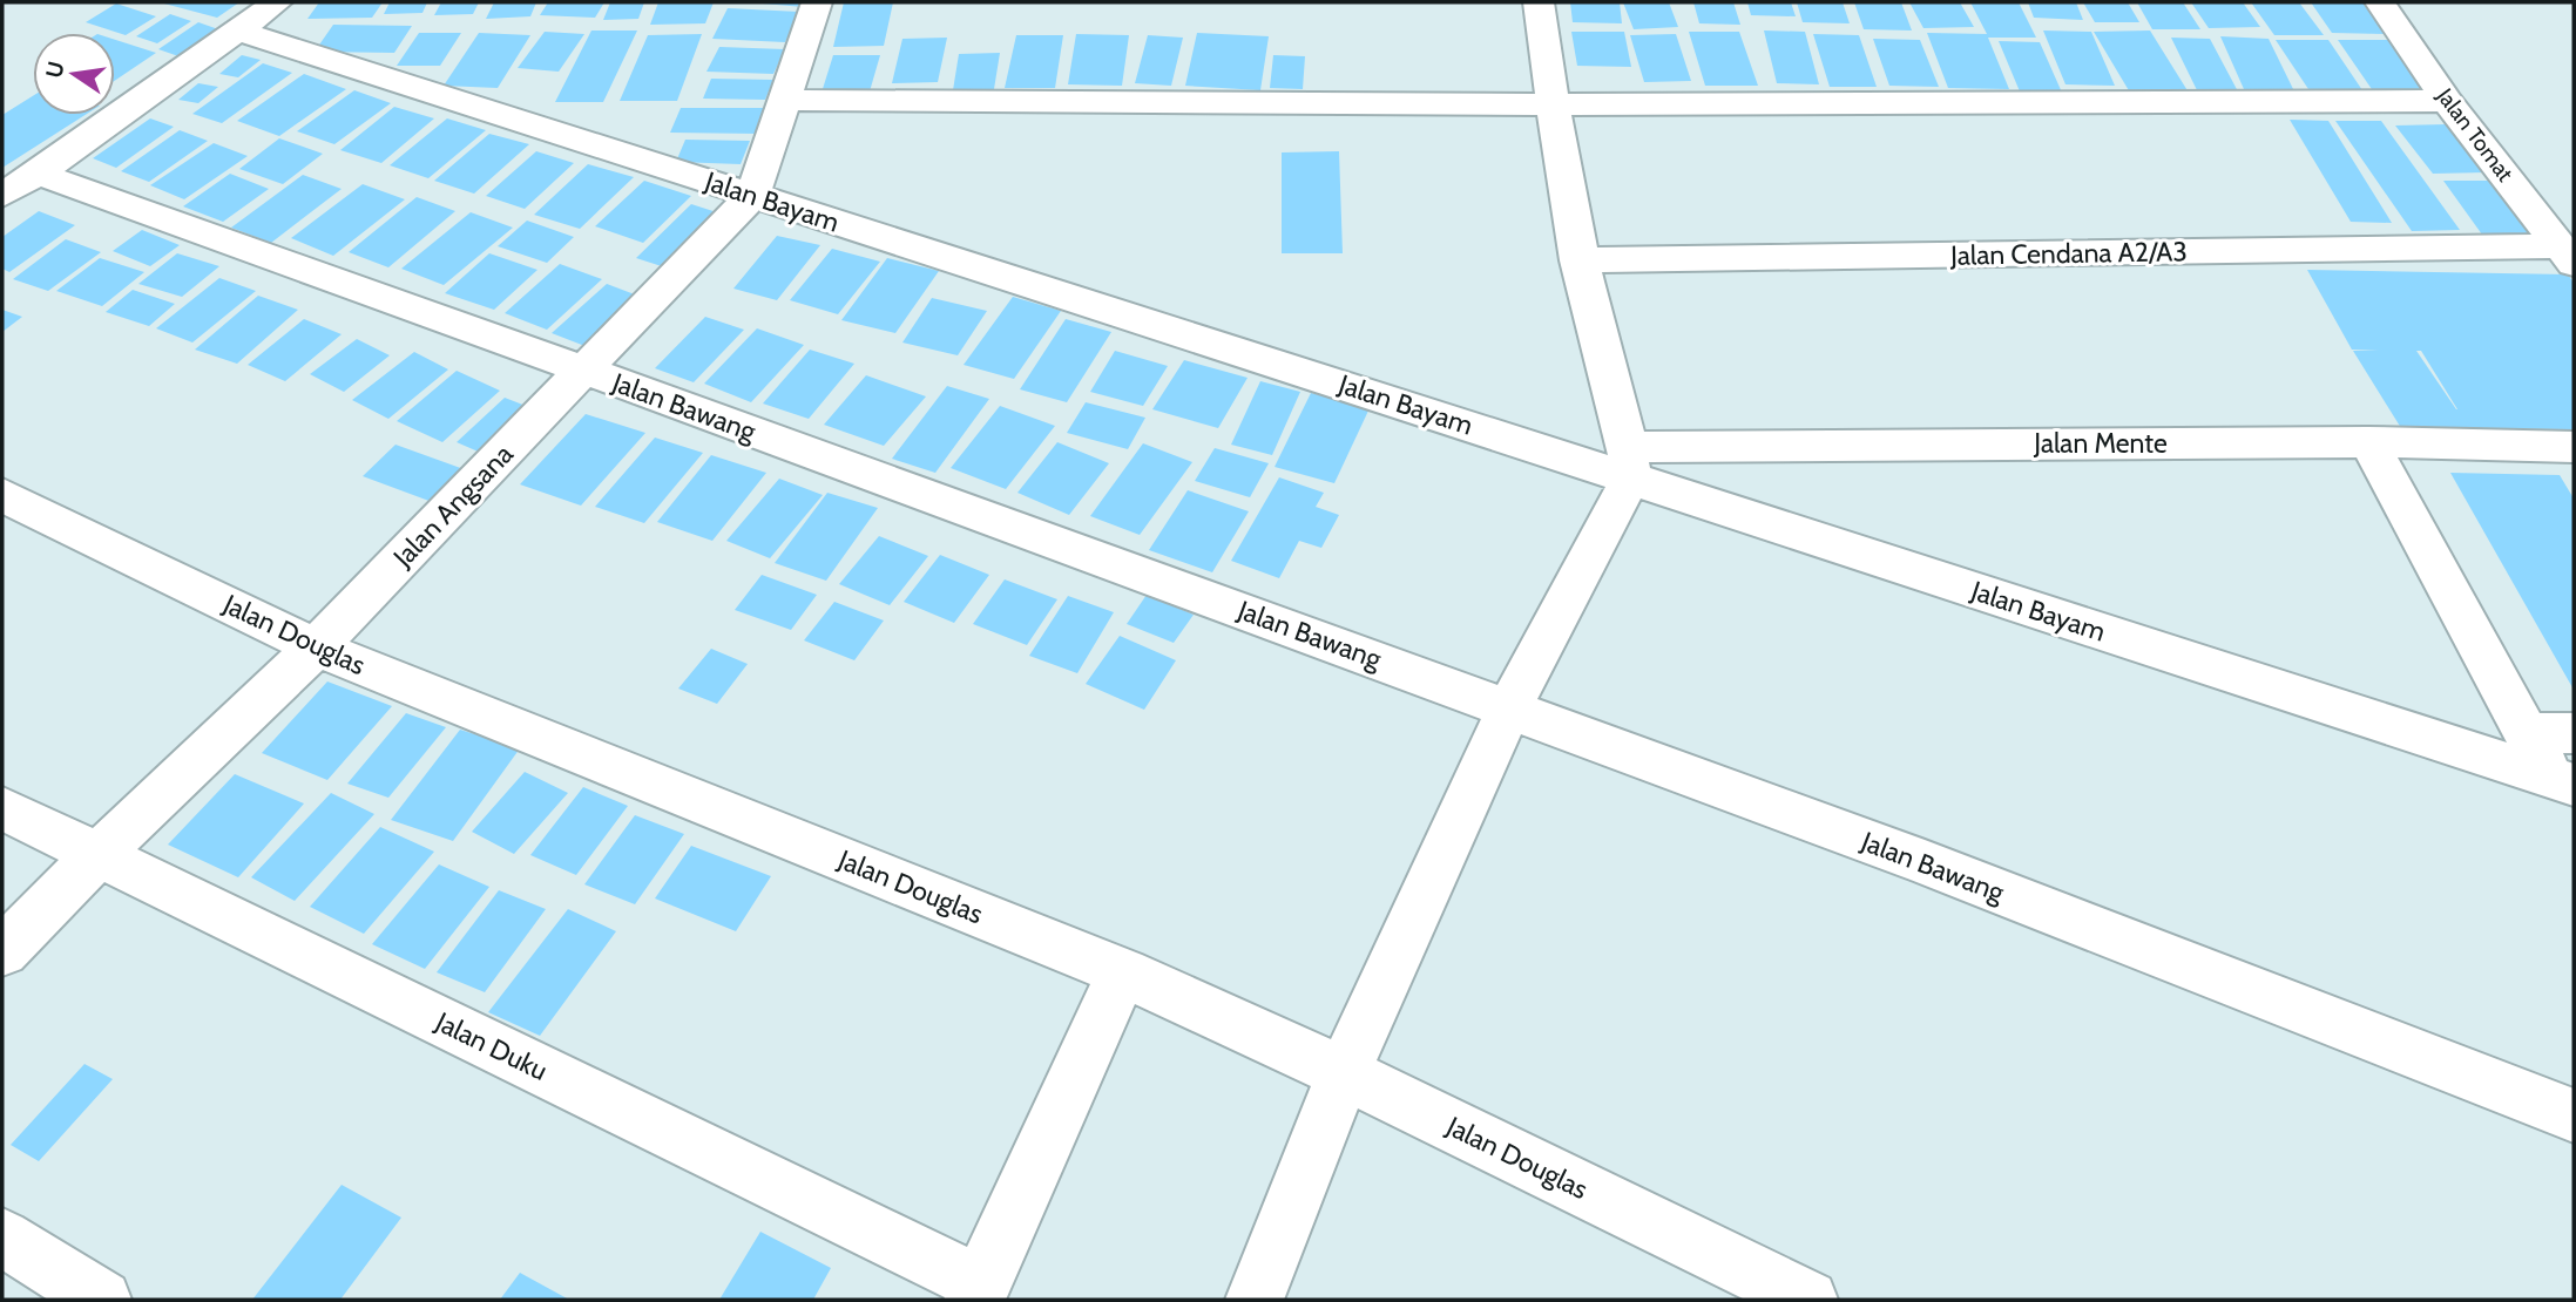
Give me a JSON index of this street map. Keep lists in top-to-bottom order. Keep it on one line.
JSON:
{"streets":{"street":["Jalan Tomat","Jalan Bayam","Jalan Cendana A2/A3","Jalan Bawang","Jalan Mente","Jalan Angsana","Jalan Douglas","Jalan Duku"]},"crossings":[["Jalan Tomat","Jalan Cendana A2/A3"],["Jalan Bayam","Jalan Mente"],["Jalan Bayam","Jalan Angsana"],["Jalan Bawang","Jalan Angsana"],["Jalan Angsana","Jalan Douglas"],["Jalan Angsana","Jalan Duku"]],"north":"left"}
